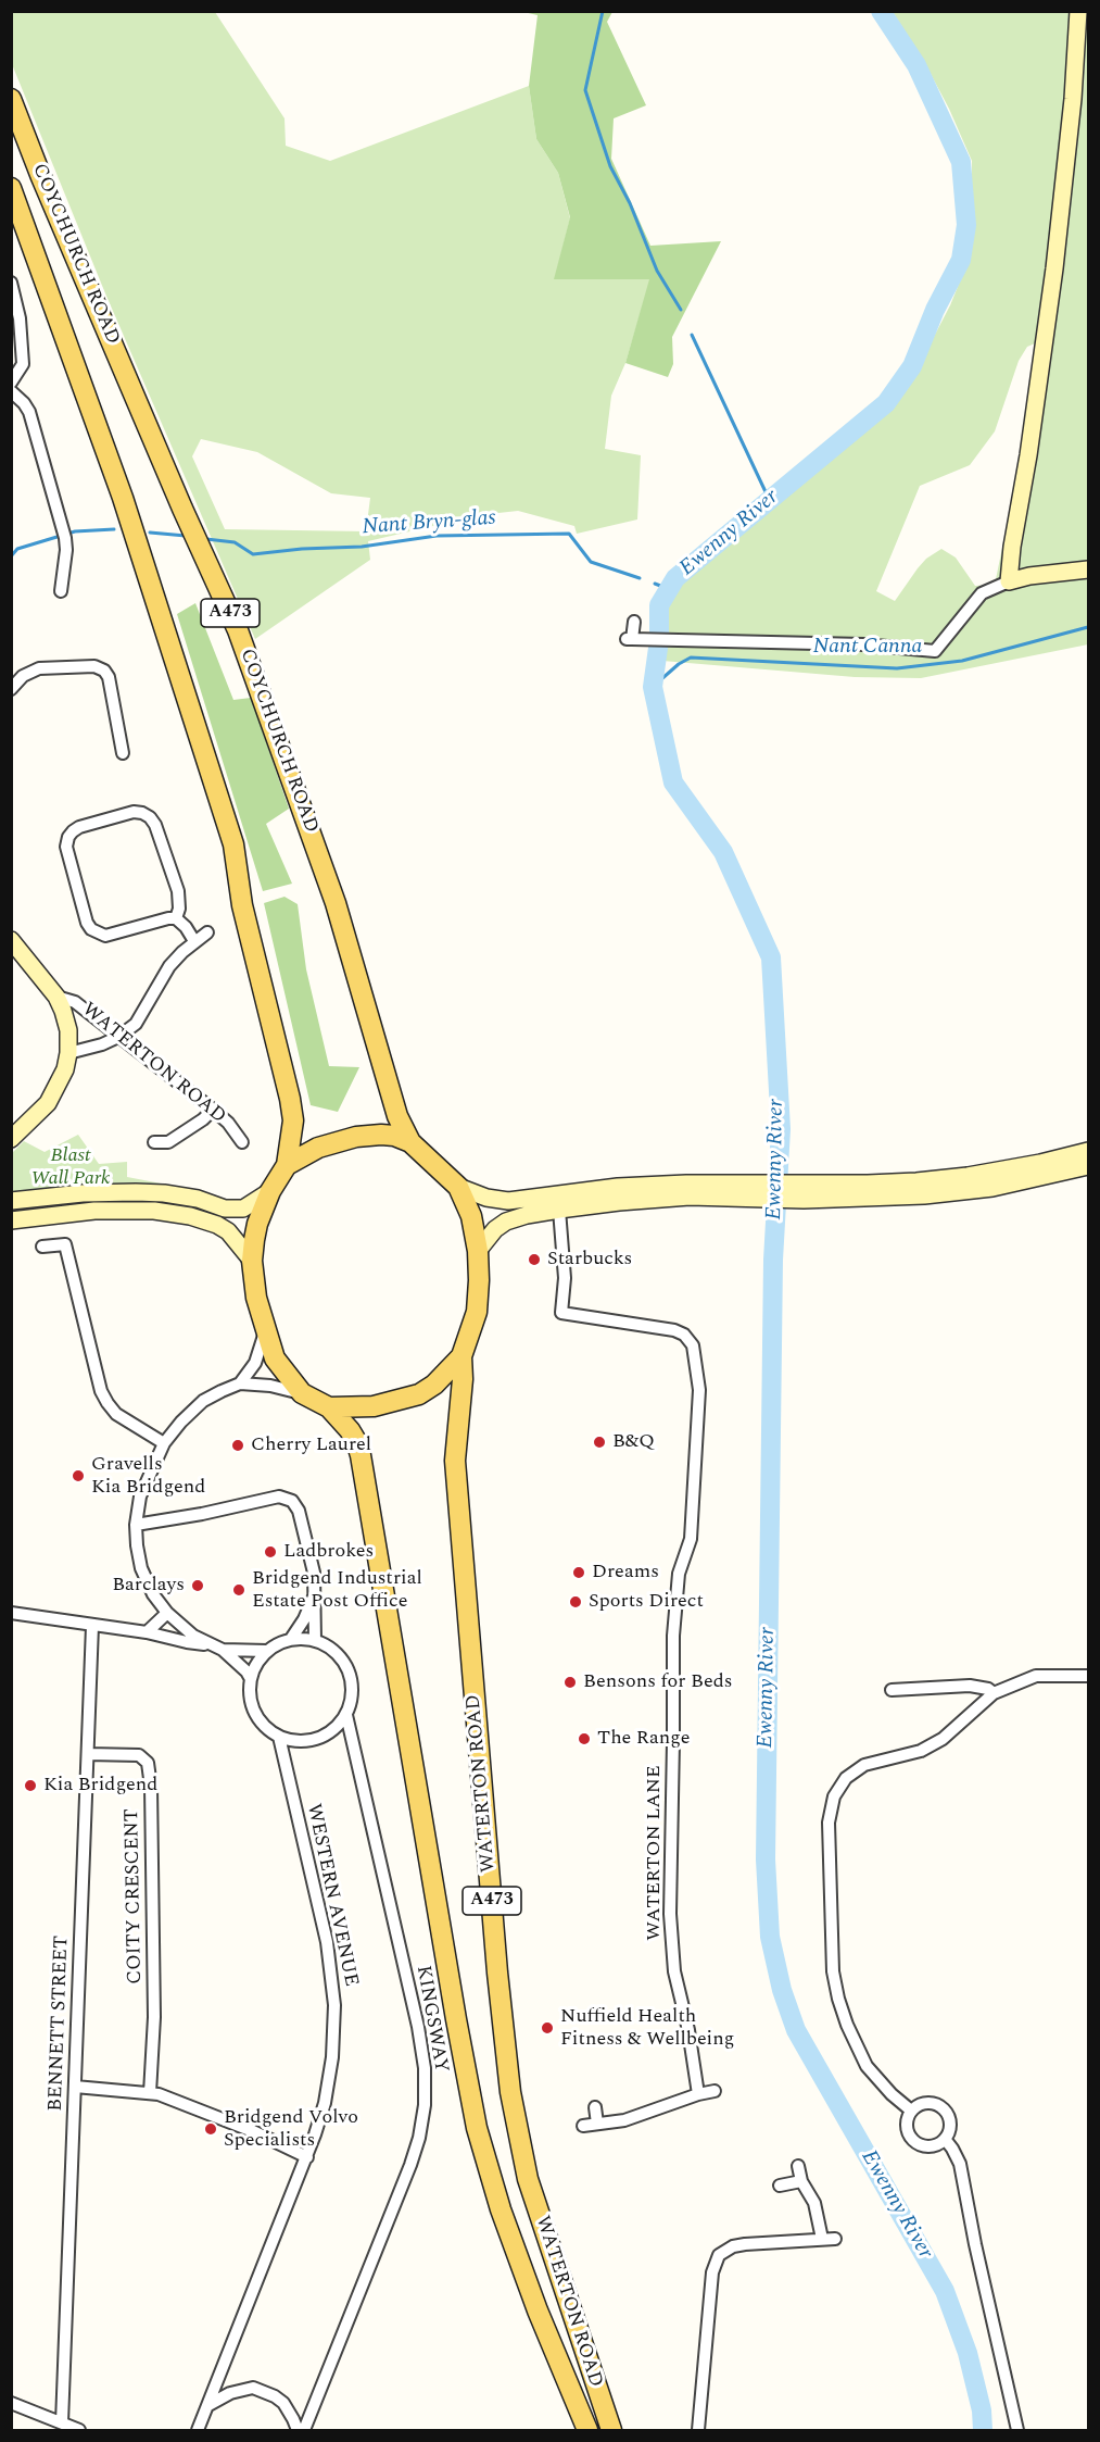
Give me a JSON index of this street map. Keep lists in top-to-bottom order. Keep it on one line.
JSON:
{"streets":{"main road":["COYCHURCH ROAD","A473","WATERTON ROAD"],"street":["WATERTON LANE","WESTERN AVENUE","COITY CRESCENT","KINGSWAY","BENNETT STREET"]},"crossings":[["WESTERN AVENUE","KINGSWAY"],["COITY CRESCENT","BENNETT STREET"]],"water":["Nant Bryn-glas","Ewenny River","Nant Canna"],"parks":["Blast Wall Park"],"places":["Starbucks","B&Q","Cherry Laurel","Gravells Kia Bridgend","Ladbrokes","Dreams","Barclays","Bridgend Industrial Estate Post Office","Sports Direct","Bensons for Beds","The Range","Kia Bridgend","Nuffield Health Fitness & Wellbeing","Bridgend Volvo Specialists"]}
